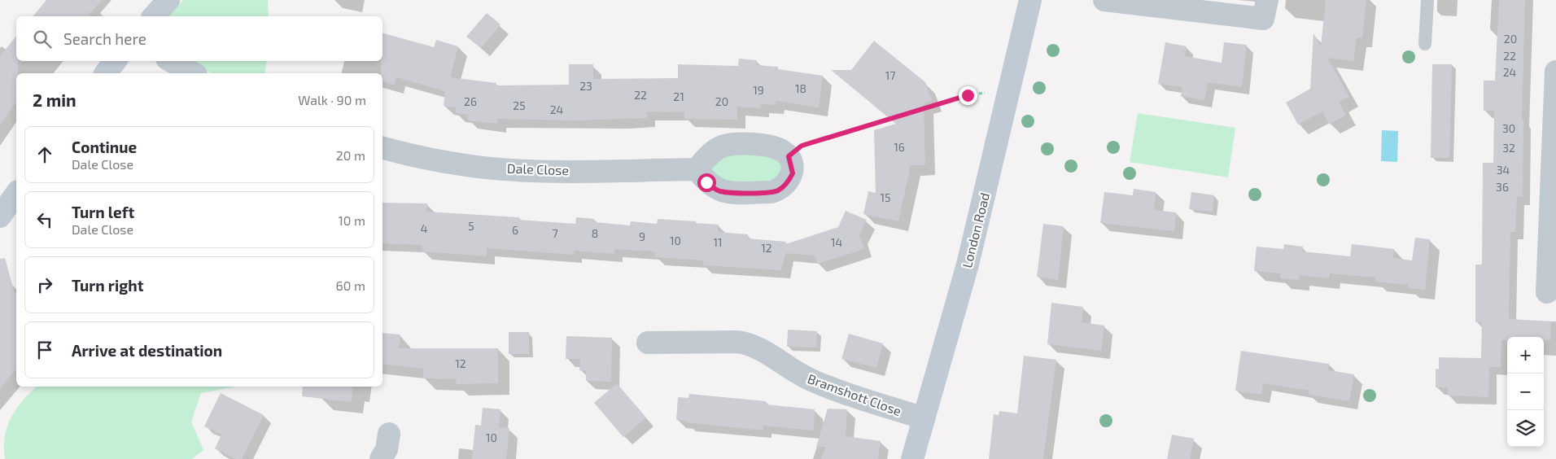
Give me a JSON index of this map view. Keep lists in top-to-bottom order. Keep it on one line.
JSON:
{"streets":{"main road":["London Road"],"street":["Dale Close","Bramshott Close"]},"crossings":[["London Road","Bramshott Close"]],"house_numbers":["20","22","24","17","23","18","19","22","21","26","20","25","24","30","16","32","34","36","15","5","4","6","7","8","9","10","11","14","12","12","10"],"page":{"search":"Search here","heading":["2 min","Walk · 90 m"],"list":[["Continue","Dale Close","20 m"],["Turn left","Dale Close","10 m"],["Turn right","60 m"],"Arrive at destination"],"map_buttons":["+","−"]}}
